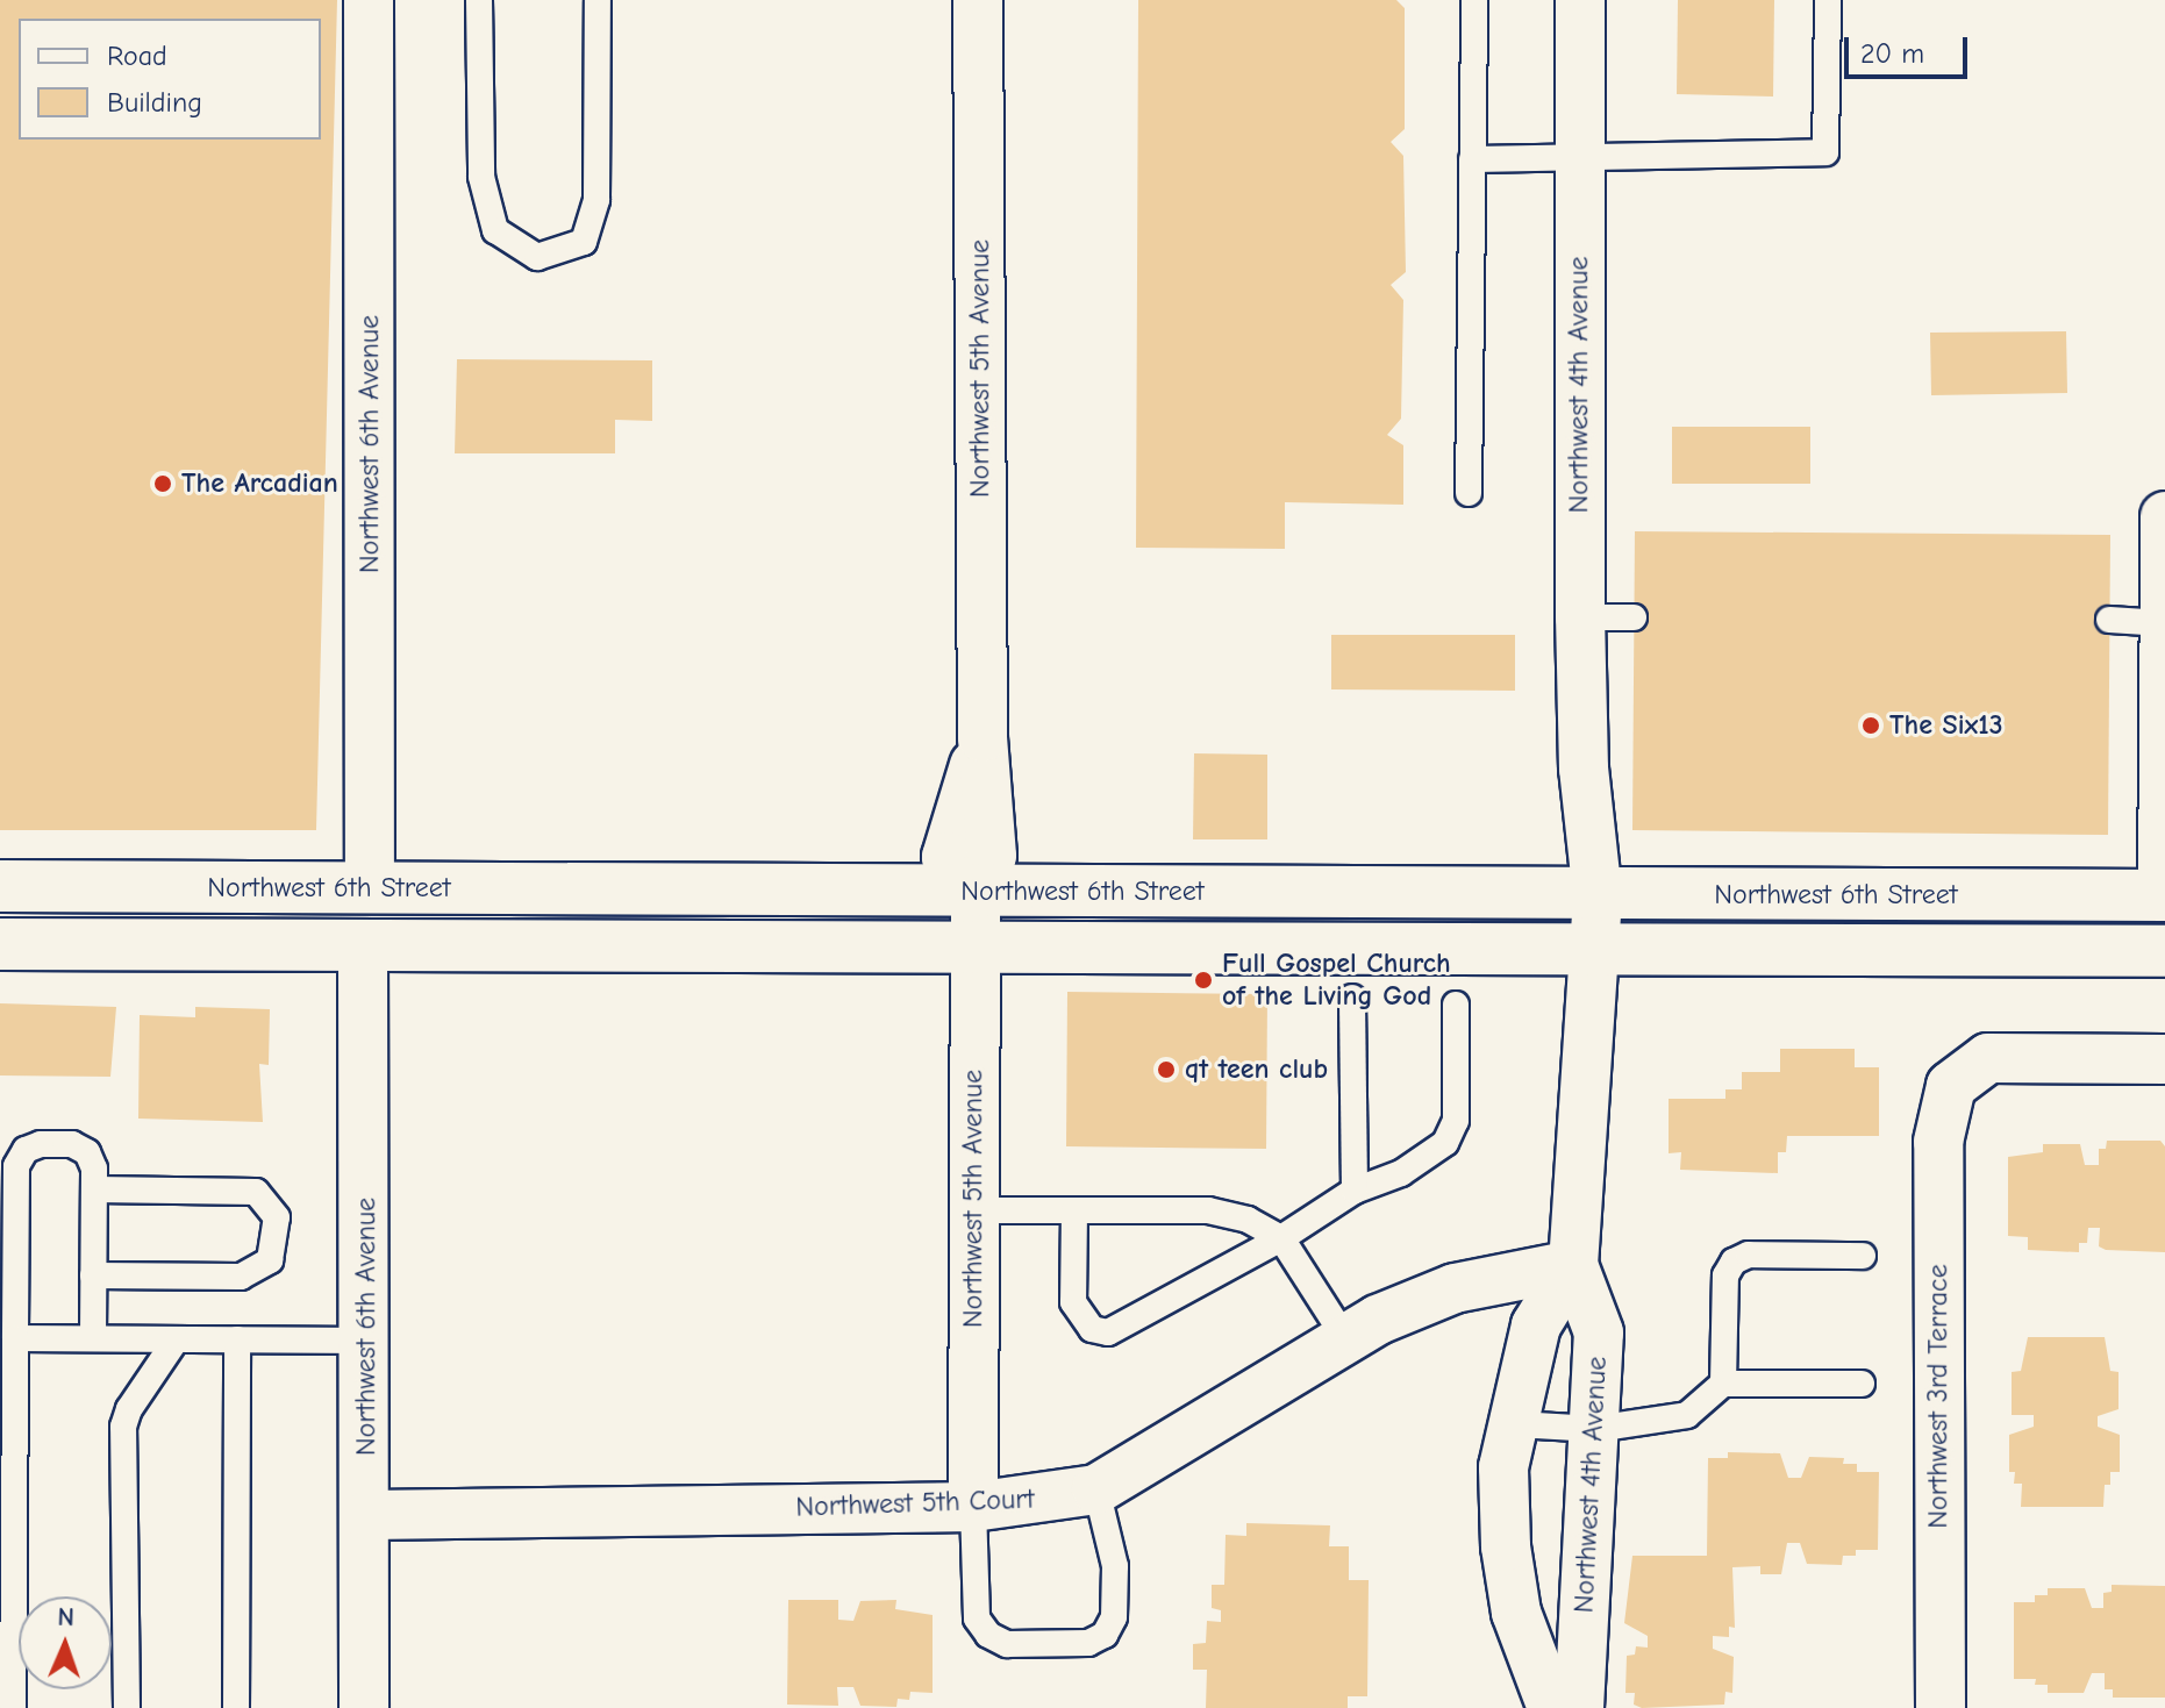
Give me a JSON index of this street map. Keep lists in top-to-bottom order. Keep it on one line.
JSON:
{"streets":{"street":["Northwest 5th Avenue","Northwest 4th Avenue","Northwest 6th Avenue","Northwest 6th Street","Northwest 3rd Terrace","Northwest 5th Court"]},"crossings":[["Northwest 5th Avenue","Northwest 6th Street"],["Northwest 5th Avenue","Northwest 5th Court"],["Northwest 4th Avenue","Northwest 6th Street"],["Northwest 4th Avenue","Northwest 5th Court"],["Northwest 6th Avenue","Northwest 6th Street"],["Northwest 6th Avenue","Northwest 5th Court"]],"places":["The Arcadian","The Six13","Full Gospel Church of the Living God","qt teen club"],"legend":["Road","Building"],"scale_bar":"20 m","north":"top"}
